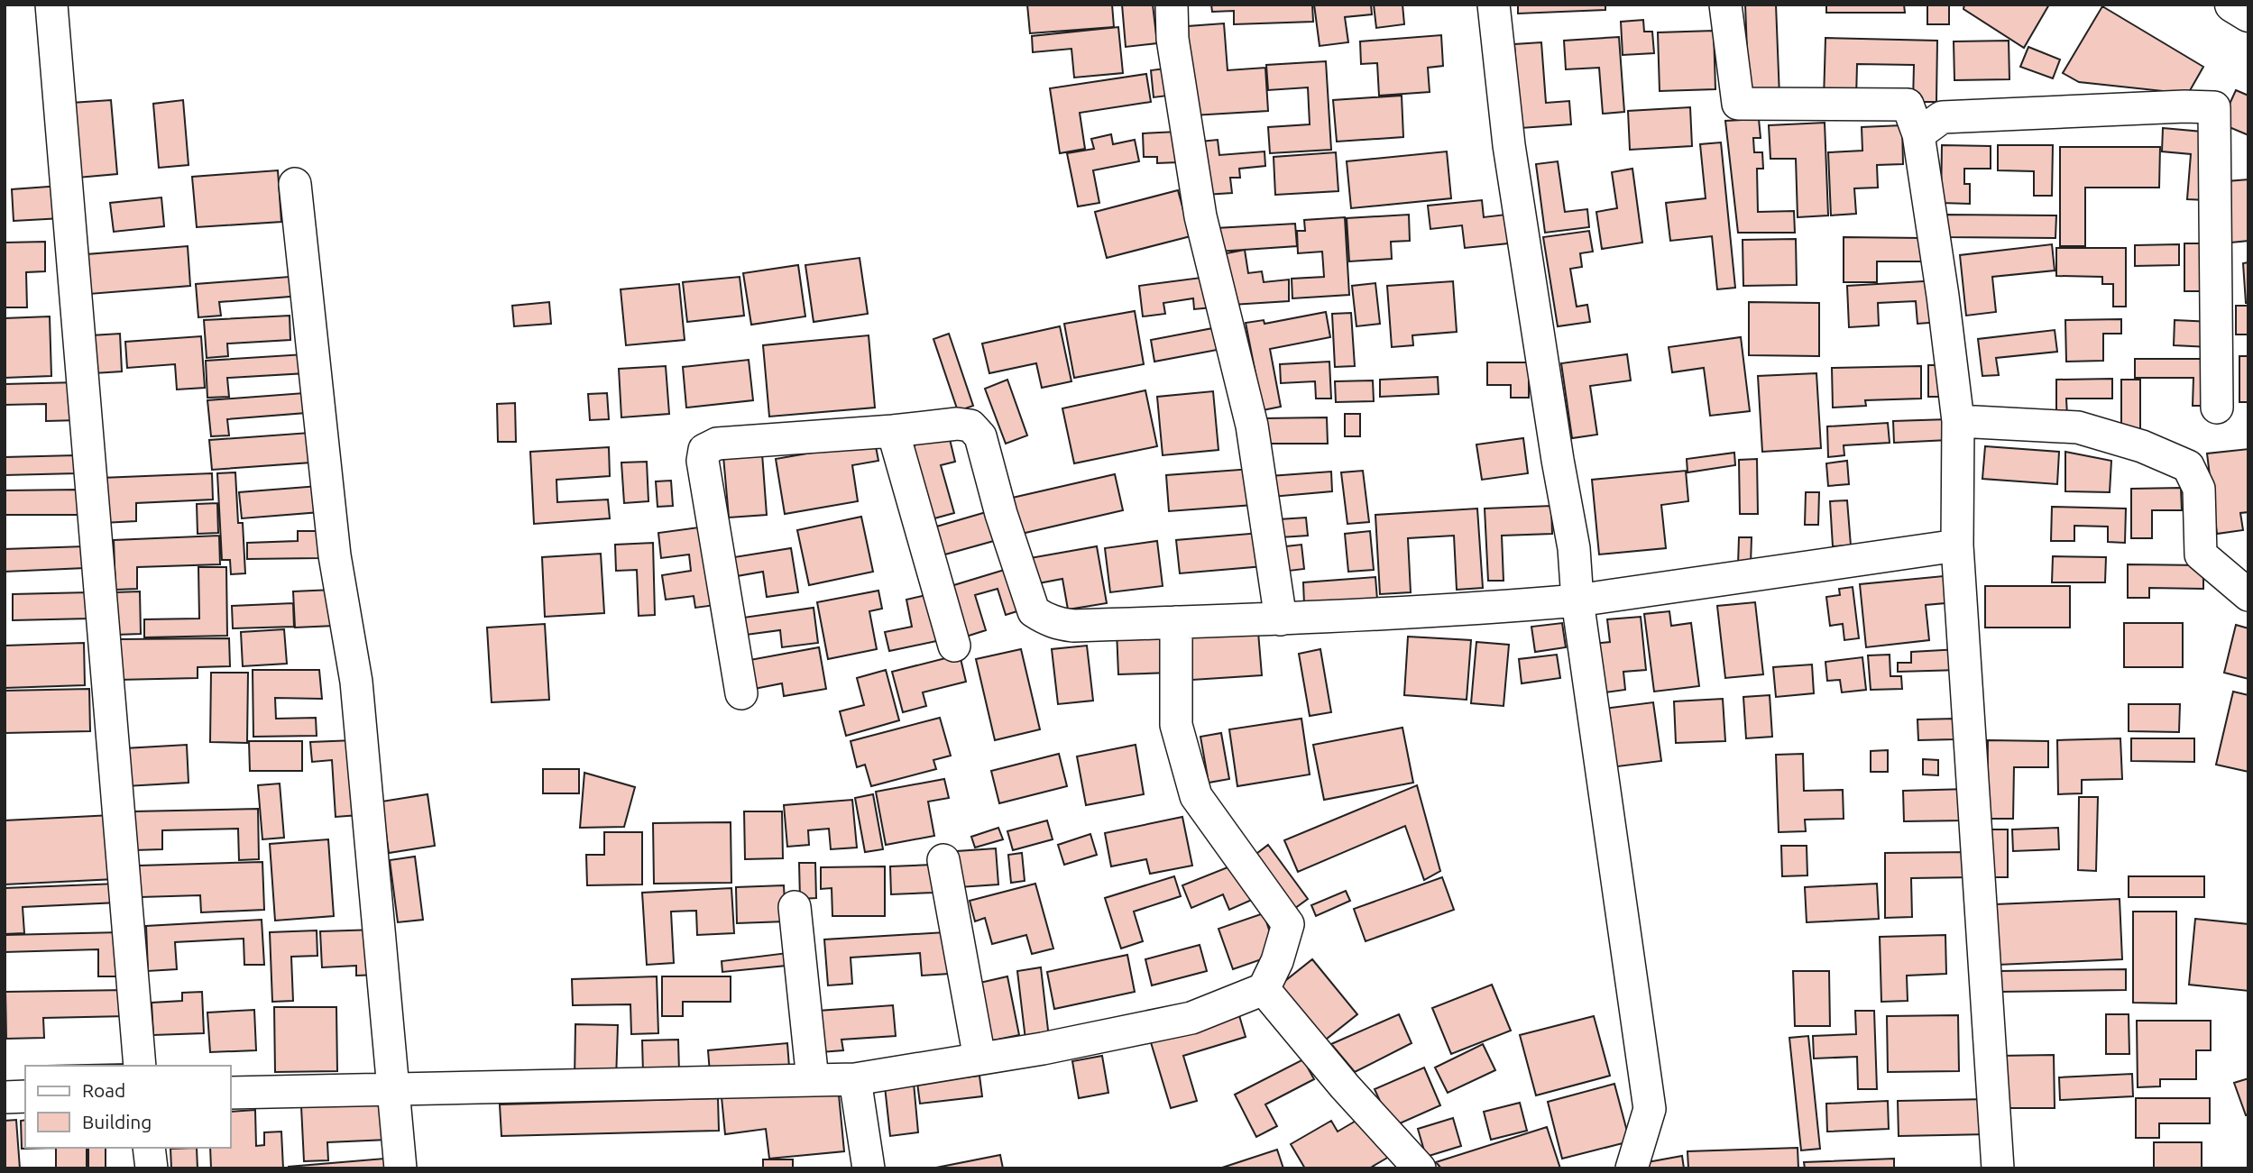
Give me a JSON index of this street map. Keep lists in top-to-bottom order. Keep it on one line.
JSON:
{"legend":["Road","Building"]}
